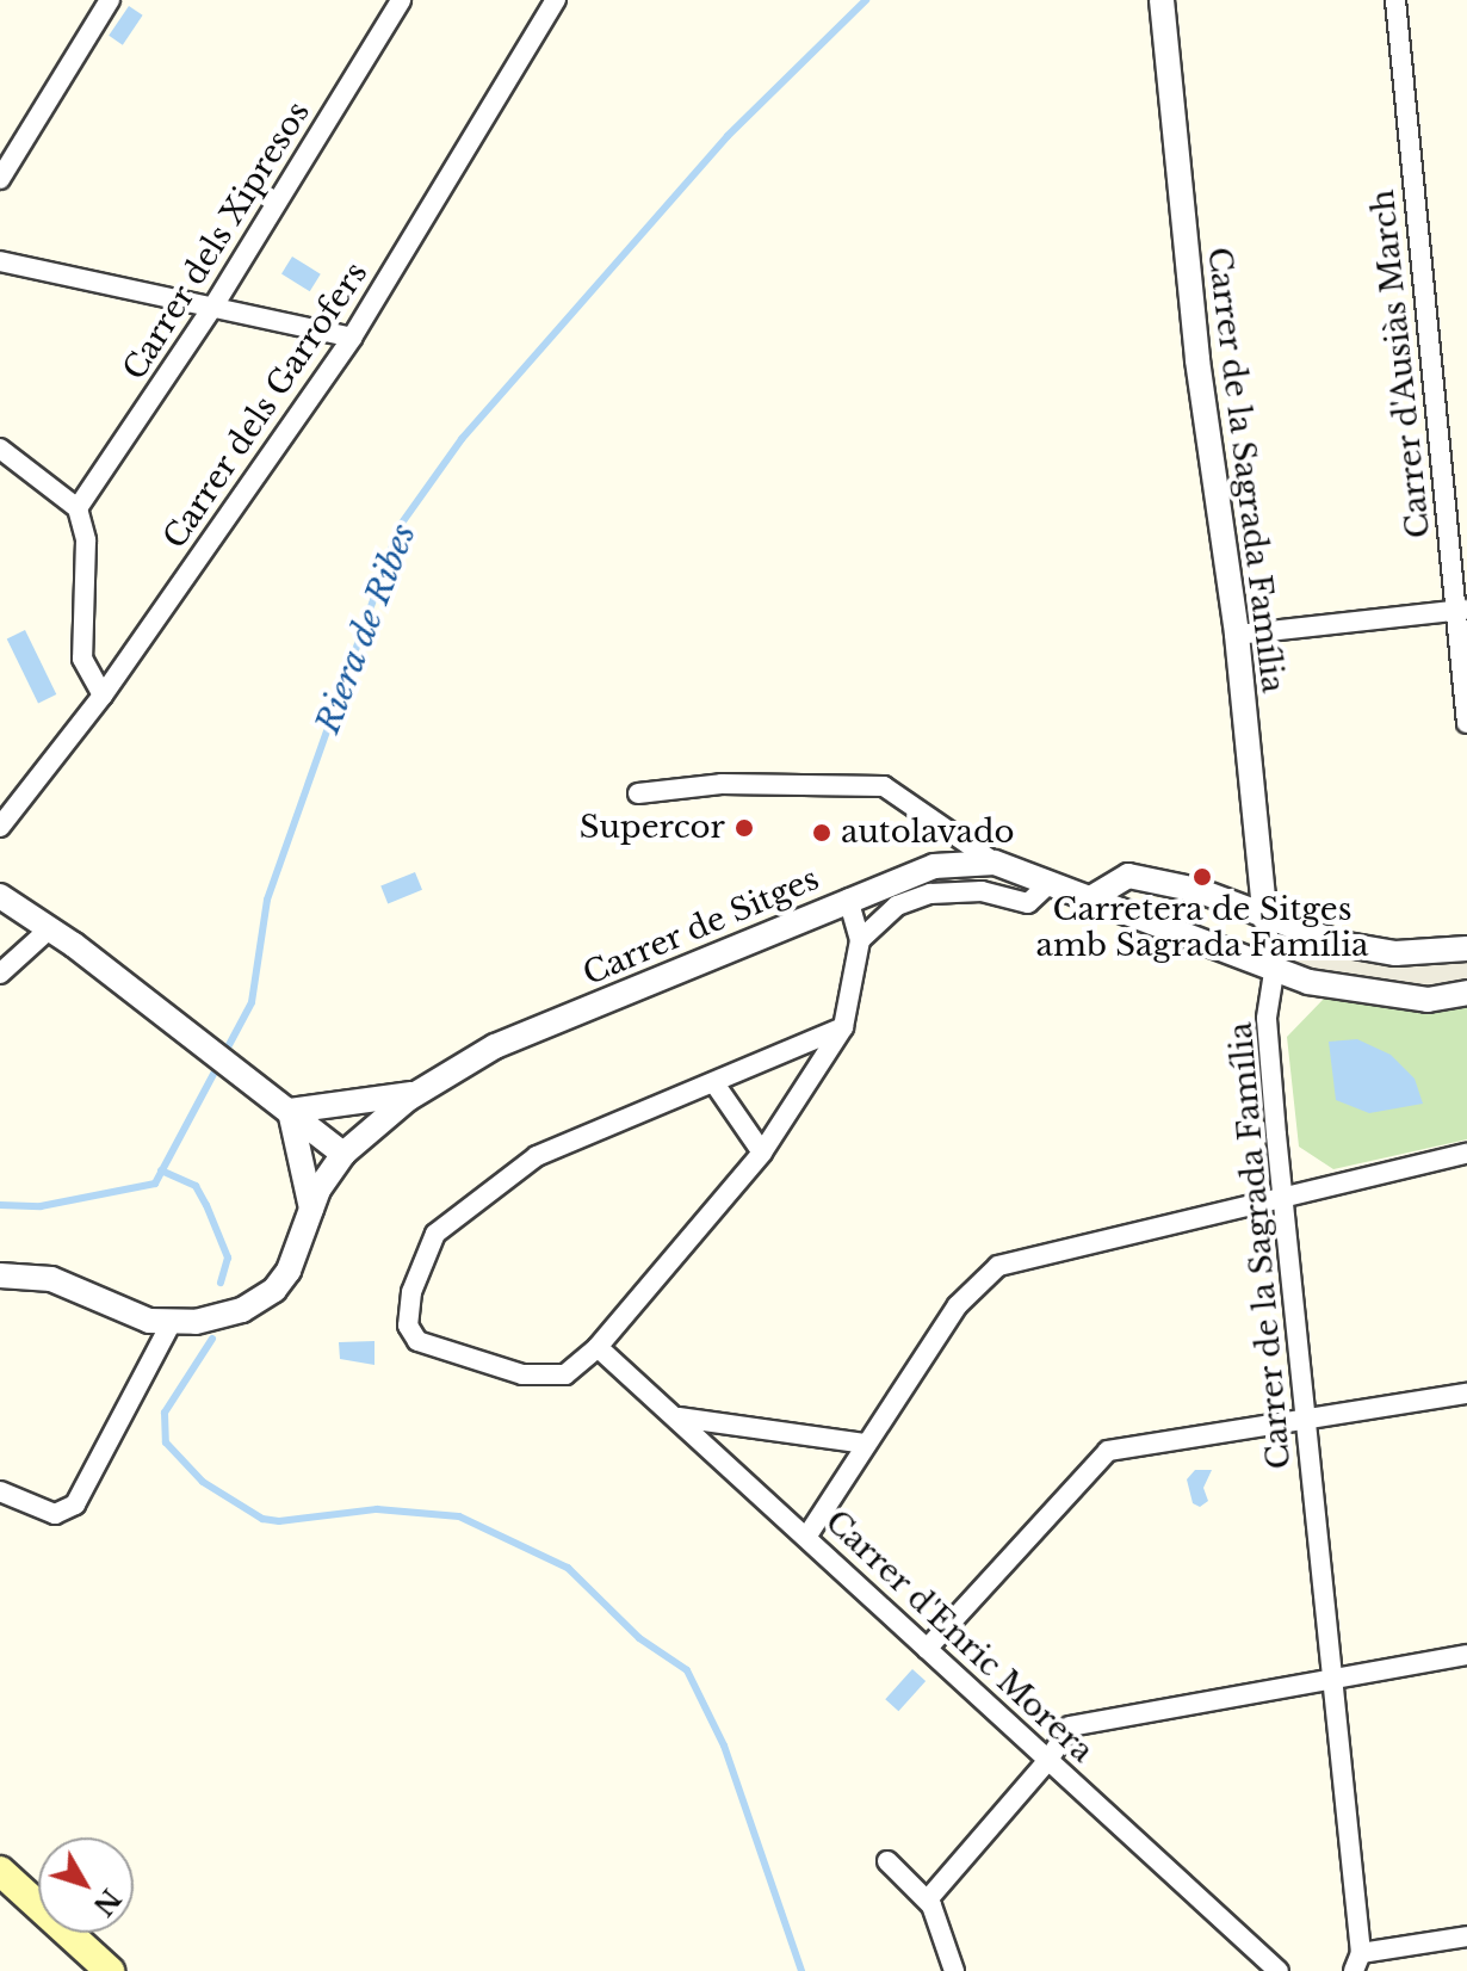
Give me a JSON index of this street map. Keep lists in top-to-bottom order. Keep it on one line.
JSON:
{"streets":{"street":["Carrer dels Xipresos","Carrer d'Ausiàs March","Carrer dels Garrofers","Carrer de la Sagrada Família","Carrer de Sitges","Carrer d'Enric Morera"]},"crossings":[["Carrer de la Sagrada Família","Carrer de Sitges"]],"water":["Riera de Ribes"],"places":["Supercor","autolavado","Carretera de Sitges amb Sagrada Família"],"north":"bottom right"}
